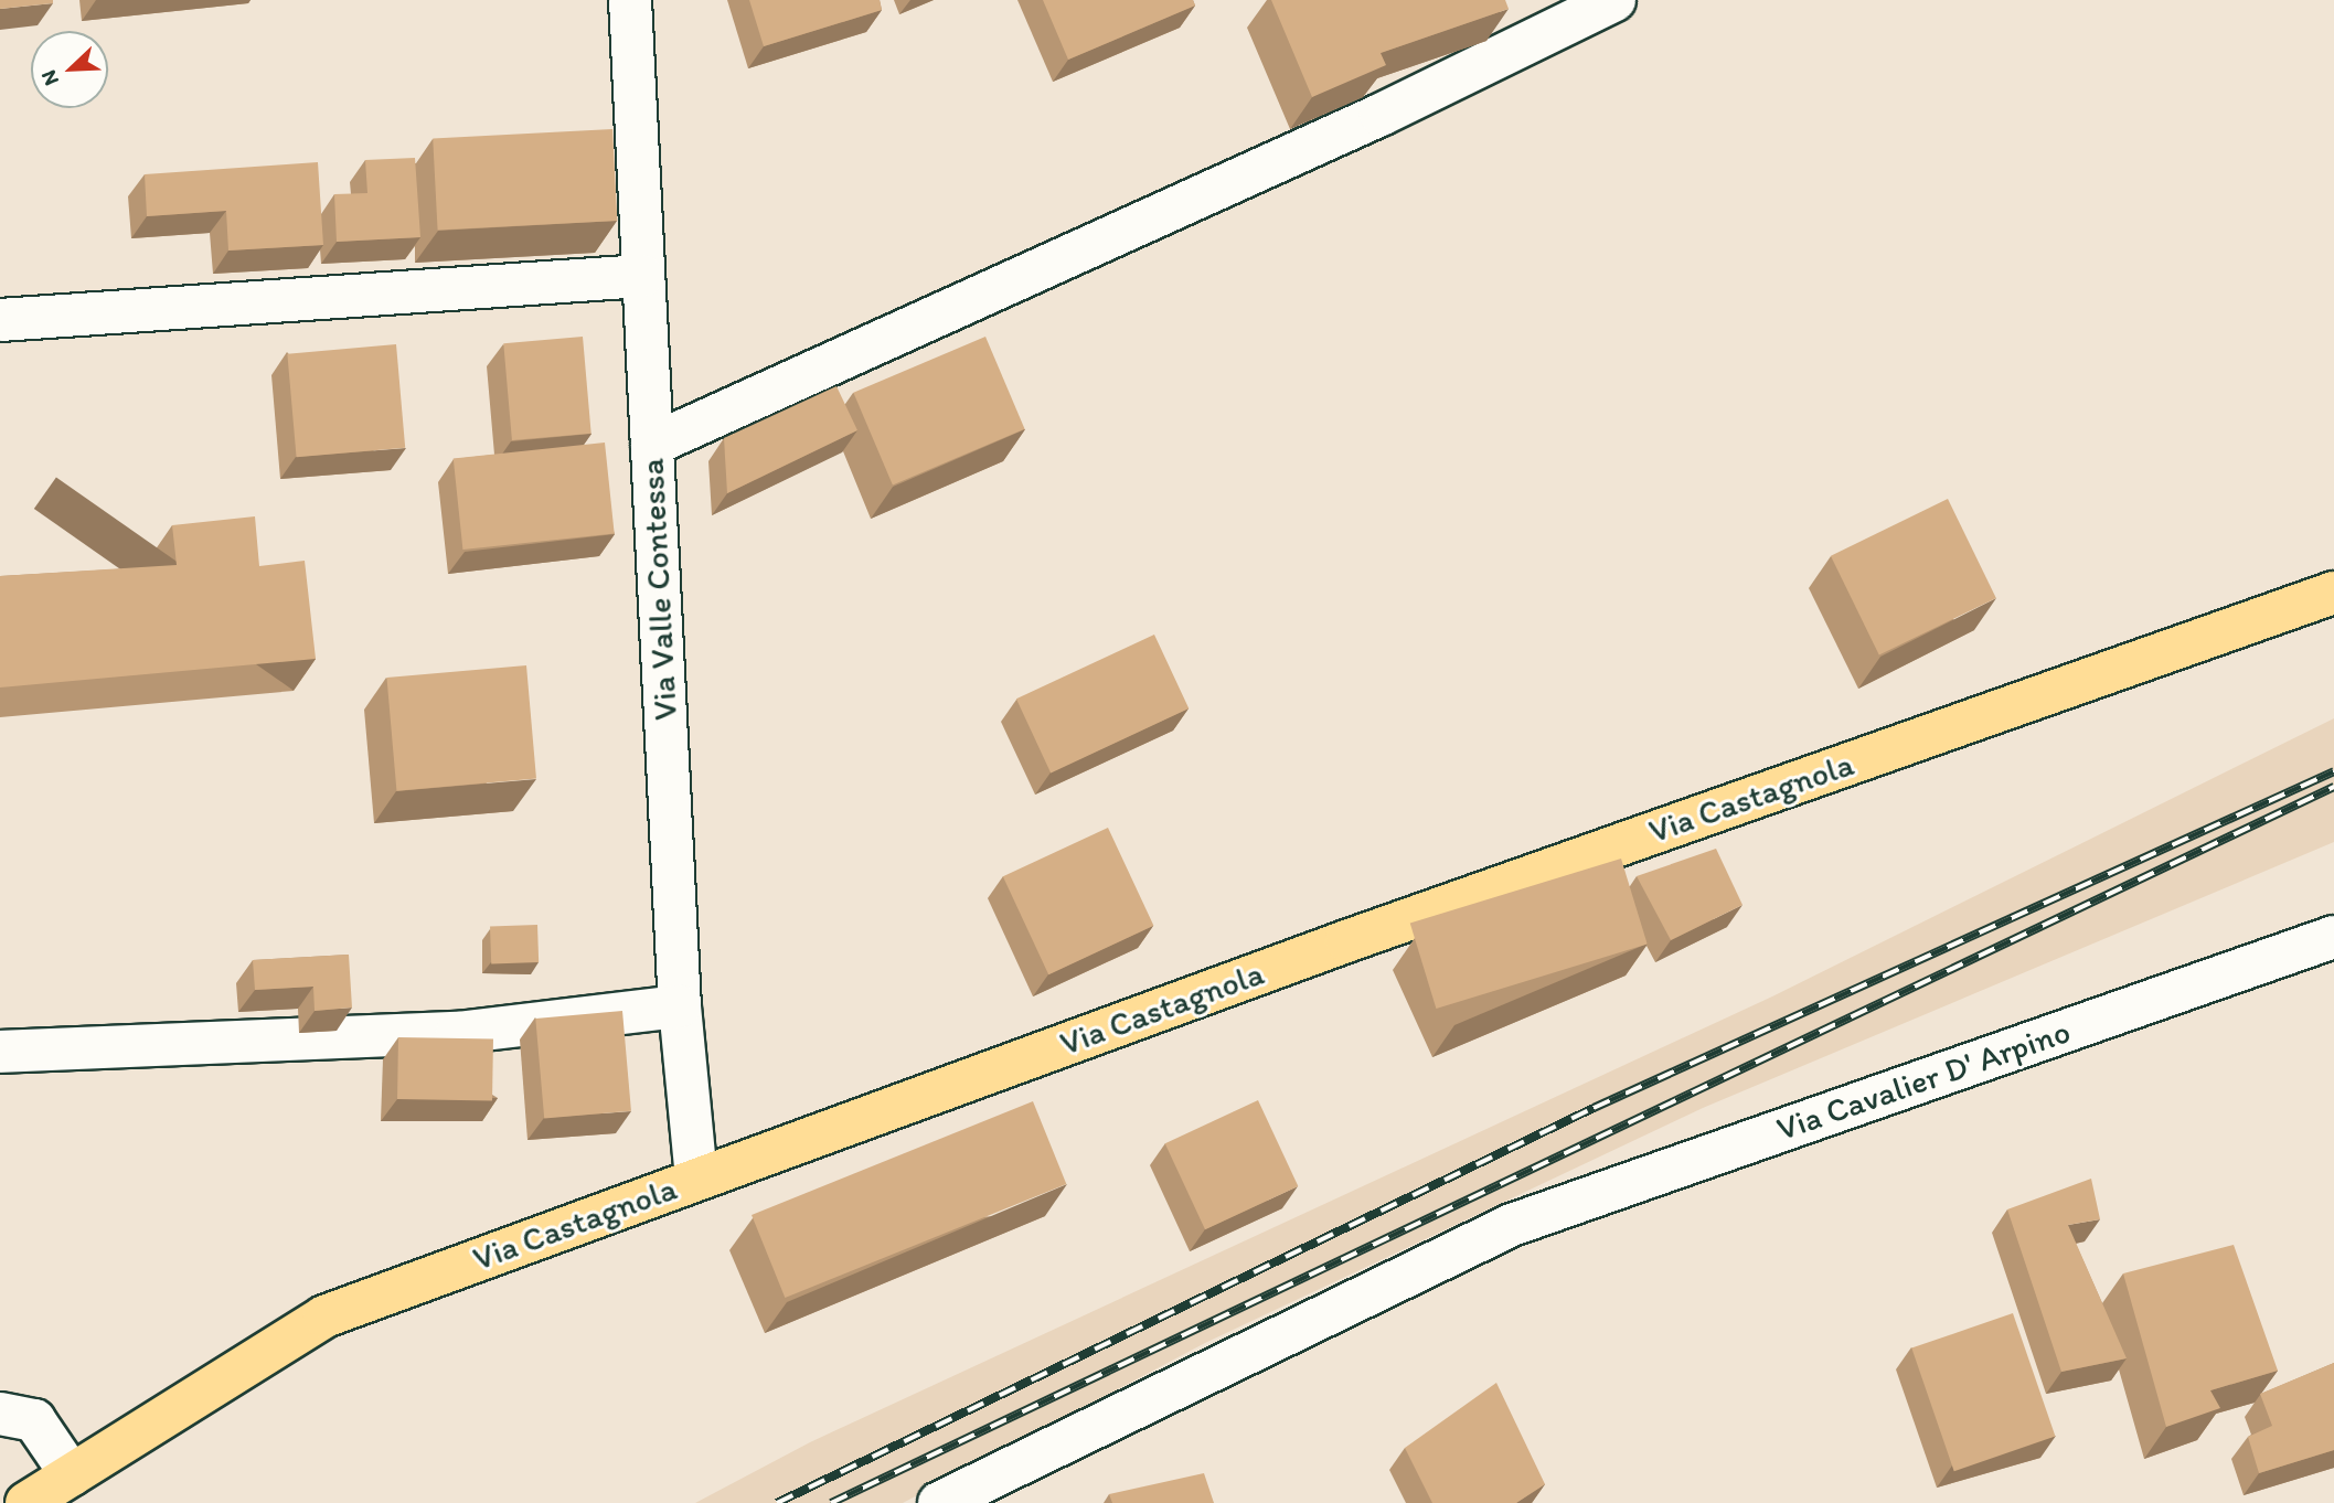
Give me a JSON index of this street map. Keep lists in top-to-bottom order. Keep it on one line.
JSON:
{"streets":{"main road":["Via Castagnola"],"street":["Via Valle Contessa","Via Cavalier D' Arpino"]},"crossings":[["Via Valle Contessa","Via Castagnola"]],"north":"bottom left"}
